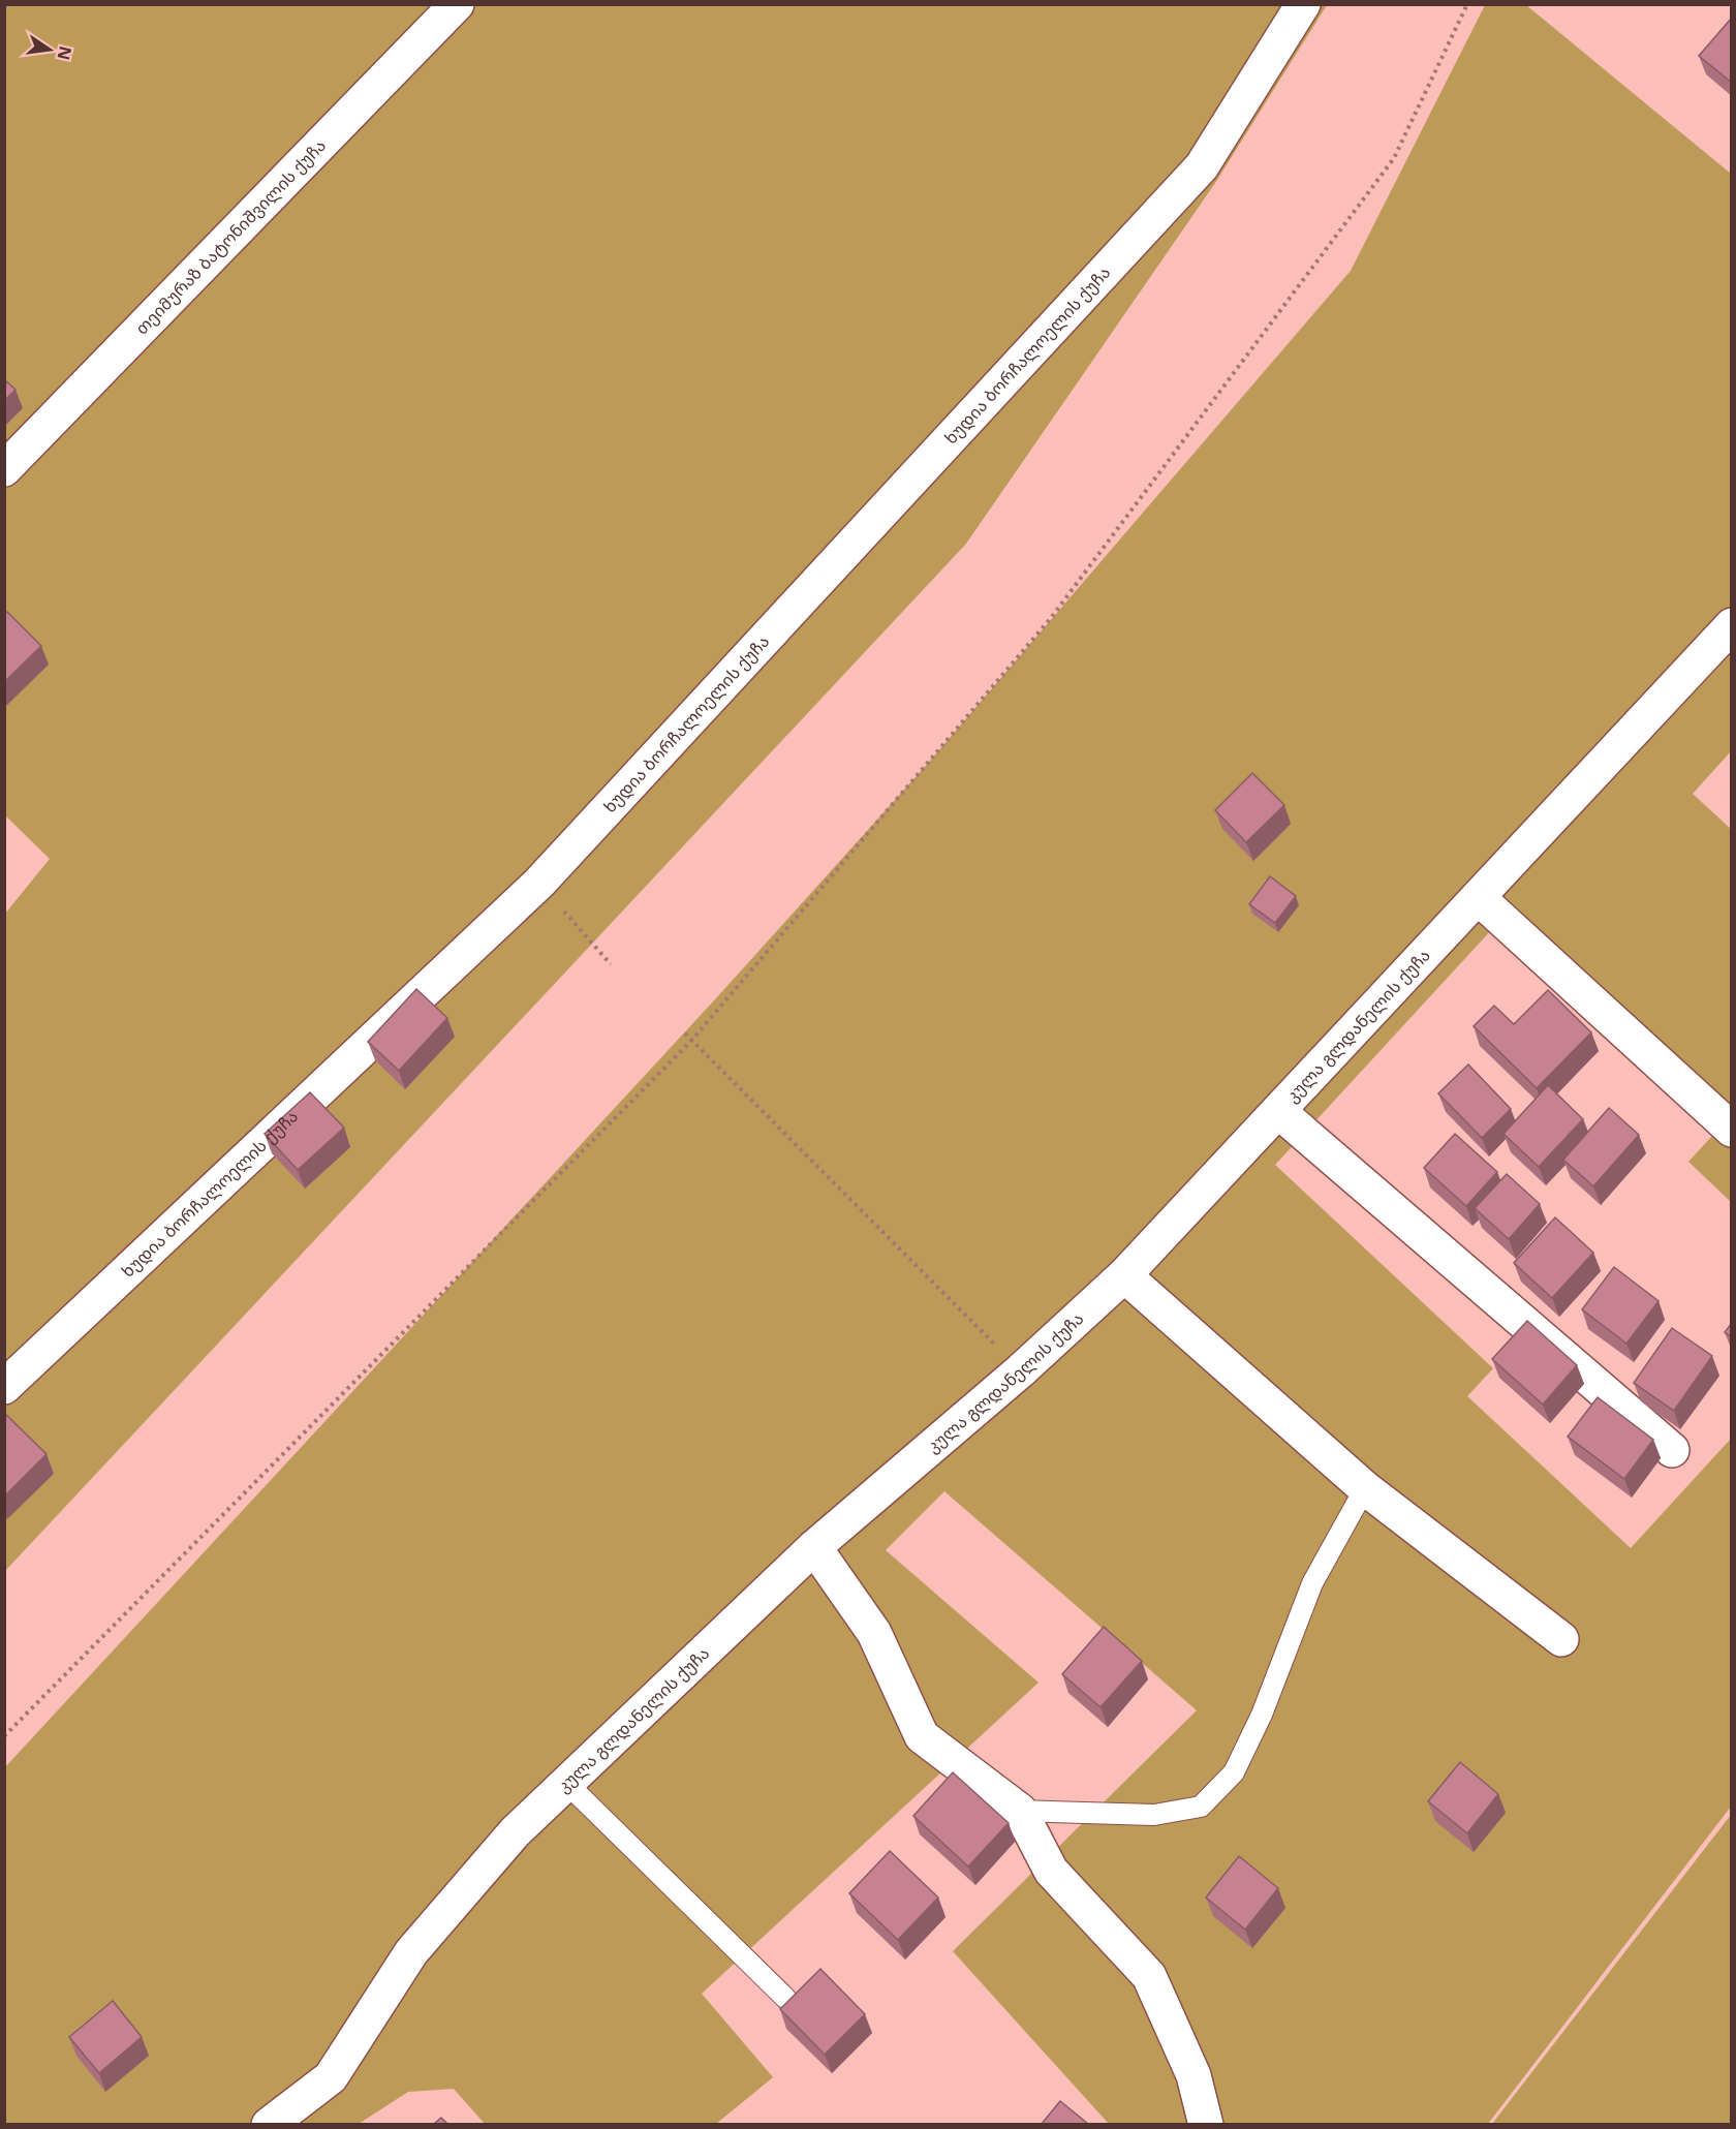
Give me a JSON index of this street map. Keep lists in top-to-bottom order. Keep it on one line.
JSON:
{"streets":{"street":["თეიმურაზ ბატონიშვილის ქუჩა","ხუდია ბორჩალოელის ქუჩა","კულა გლდანელის ქუჩა"]},"north":"right"}
